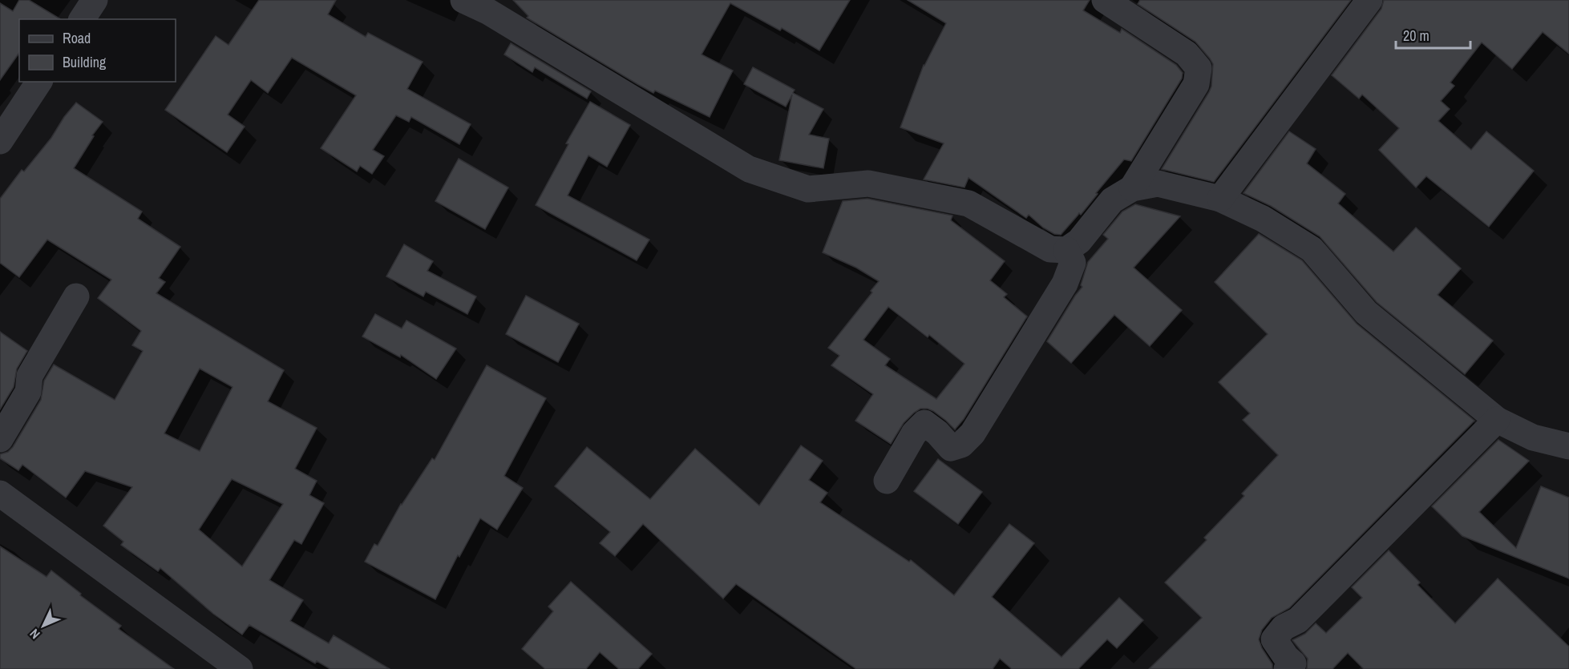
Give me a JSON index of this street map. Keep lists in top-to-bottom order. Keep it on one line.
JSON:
{"legend":["Road","Building"],"scale_bar":"20 m","north":"bottom left"}
